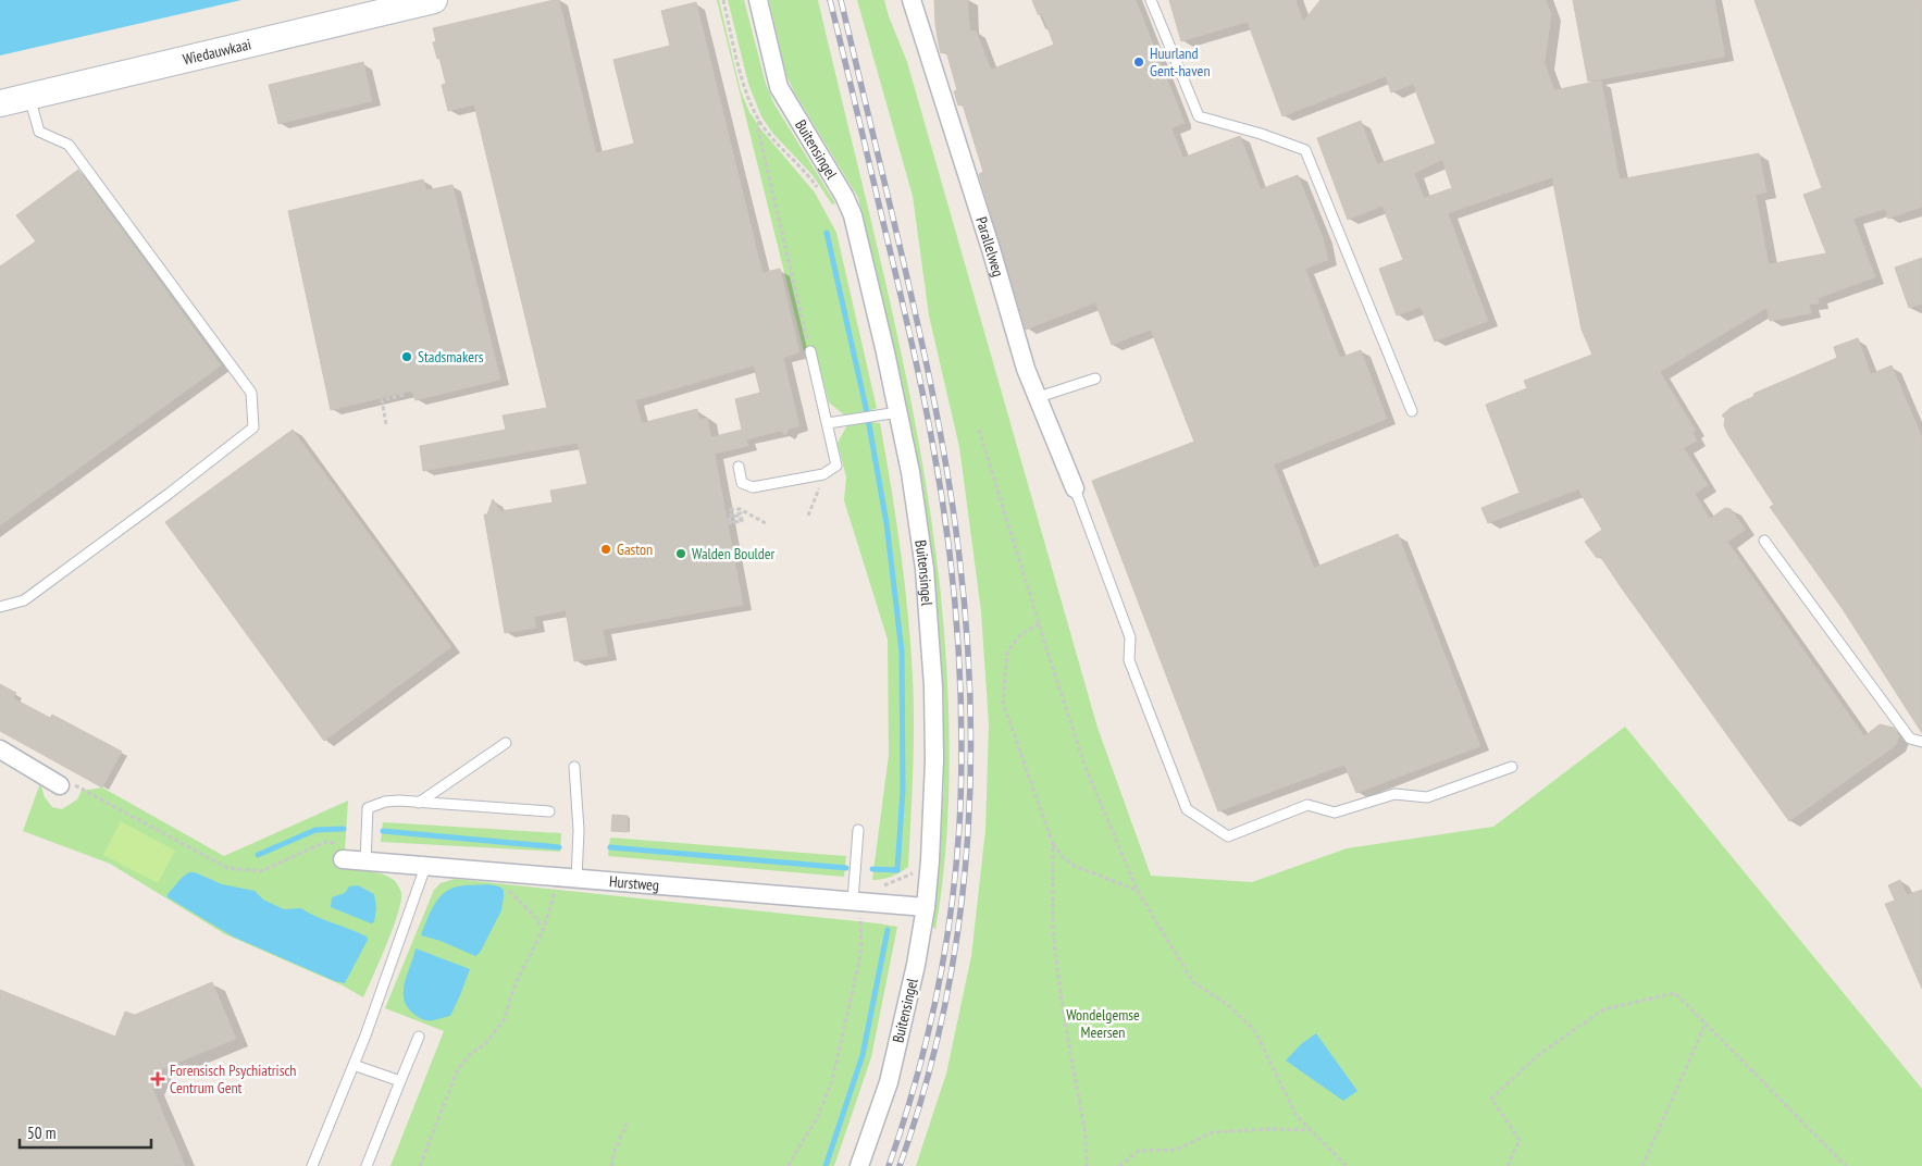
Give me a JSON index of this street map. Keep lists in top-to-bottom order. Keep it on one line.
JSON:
{"streets":{"main road":["Wiedauwkaai"],"street":["Buitensingel","Parallelweg","Hurstweg"]},"crossings":[["Buitensingel","Hurstweg"]],"parks":["Wondelgemse Meersen"],"places":{"other":["Huurland Gent-haven","Stadsmakers","Gaston","Walden Boulder"],"health":["Forensisch Psychiatrisch Centrum Gent"]},"scale_bar":"50 m"}
